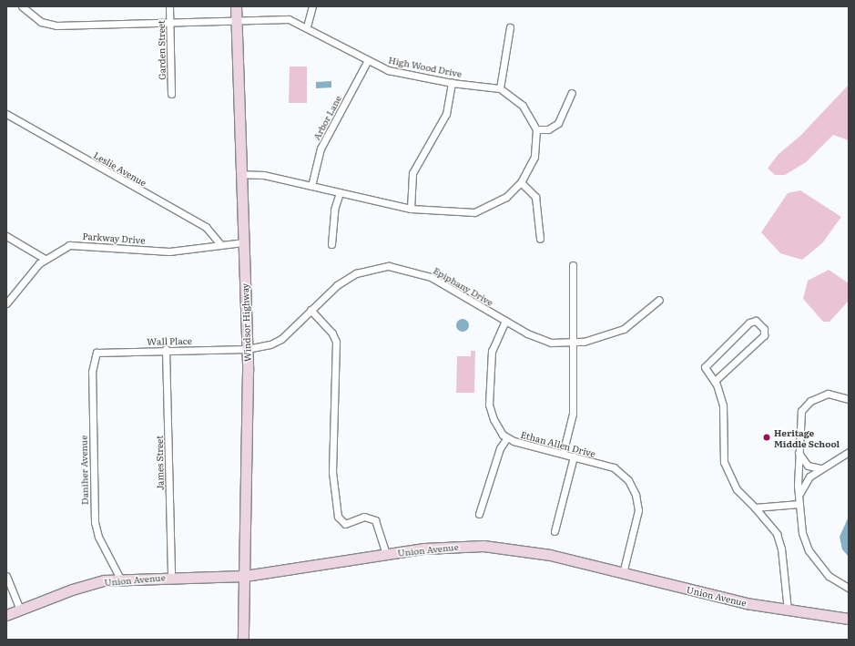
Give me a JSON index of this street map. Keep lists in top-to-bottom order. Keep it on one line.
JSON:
{"streets":{"street":["Garden Street","High Wood Drive","Arbor Lane","Leslie Avenue","Parkway Drive","Epiphany Drive","Windsor Highway","Wall Place","Ethan Allen Drive","James Street","Daniher Avenue","Union Avenue"]},"crossings":[["Garden Street","High Wood Drive"],["High Wood Drive","Arbor Lane"],["High Wood Drive","Windsor Highway"],["Leslie Avenue","Parkway Drive"],["Parkway Drive","Windsor Highway"],["Epiphany Drive","Windsor Highway"],["Epiphany Drive","Wall Place"],["Epiphany Drive","Ethan Allen Drive"],["Windsor Highway","Wall Place"],["Windsor Highway","Union Avenue"],["Wall Place","James Street"],["Wall Place","Daniher Avenue"],["Ethan Allen Drive","Union Avenue"],["James Street","Union Avenue"],["Daniher Avenue","Union Avenue"]],"places":["Heritage Middle School"]}
